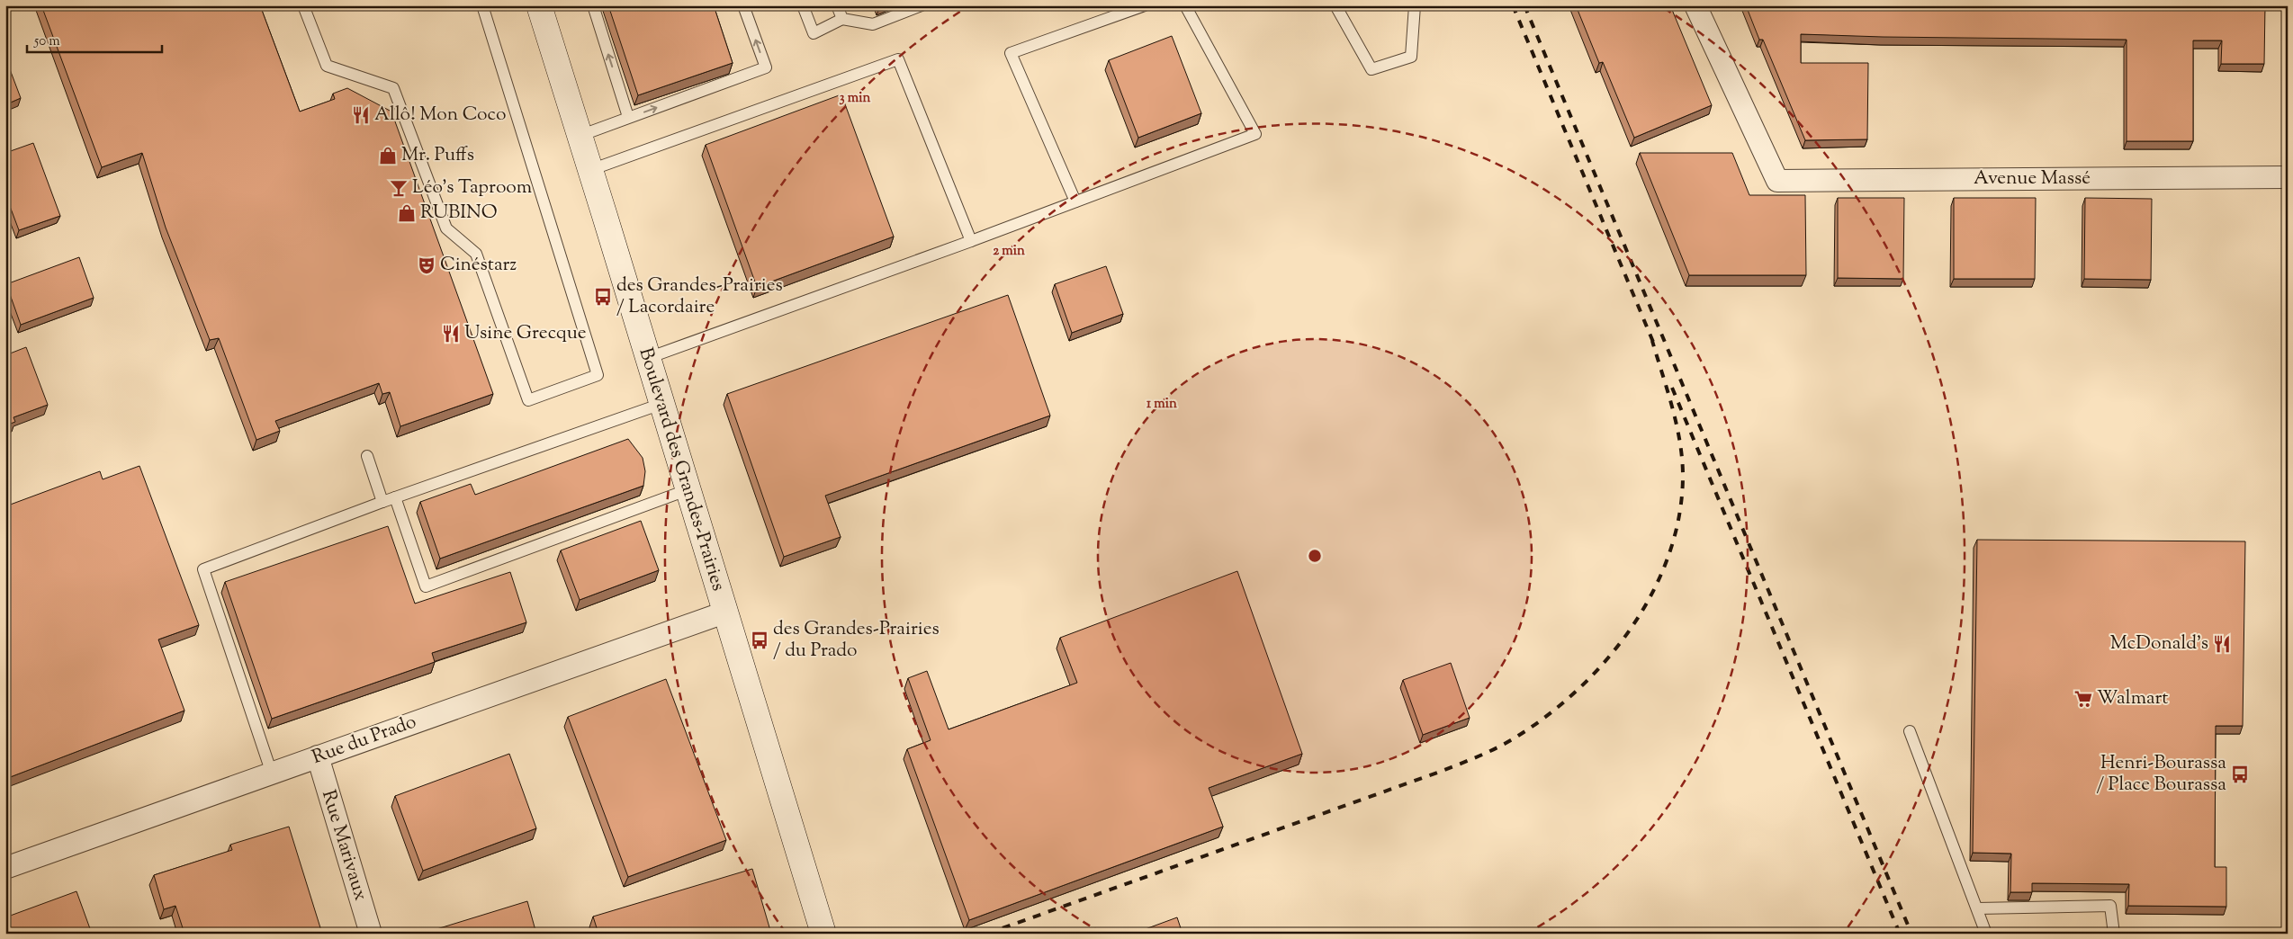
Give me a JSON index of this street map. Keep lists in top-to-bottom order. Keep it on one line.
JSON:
{"streets":{"main road":["Boulevard des Grandes-Prairies"],"street":["Avenue Massé","Rue du Prado","Rue Marivaux"]},"crossings":[["Boulevard des Grandes-Prairies","Rue du Prado"],["Rue du Prado","Rue Marivaux"]],"places":{"restaurant":["Allô! Mon Coco","Usine Grecque","McDonald's"],"shop":["Mr. Puffs","RUBINO"],"bar":["Léo's Taproom"],"theatre":["Cinéstarz"],"bus stop":["des Grandes-Prairies / Lacordaire","des Grandes-Prairies / du Prado","Henri-Bourassa / Place Bourassa"],"supermarket":["Walmart"]},"scale_bar":"50 m","rings":["3 min","2 min","1 min"]}
